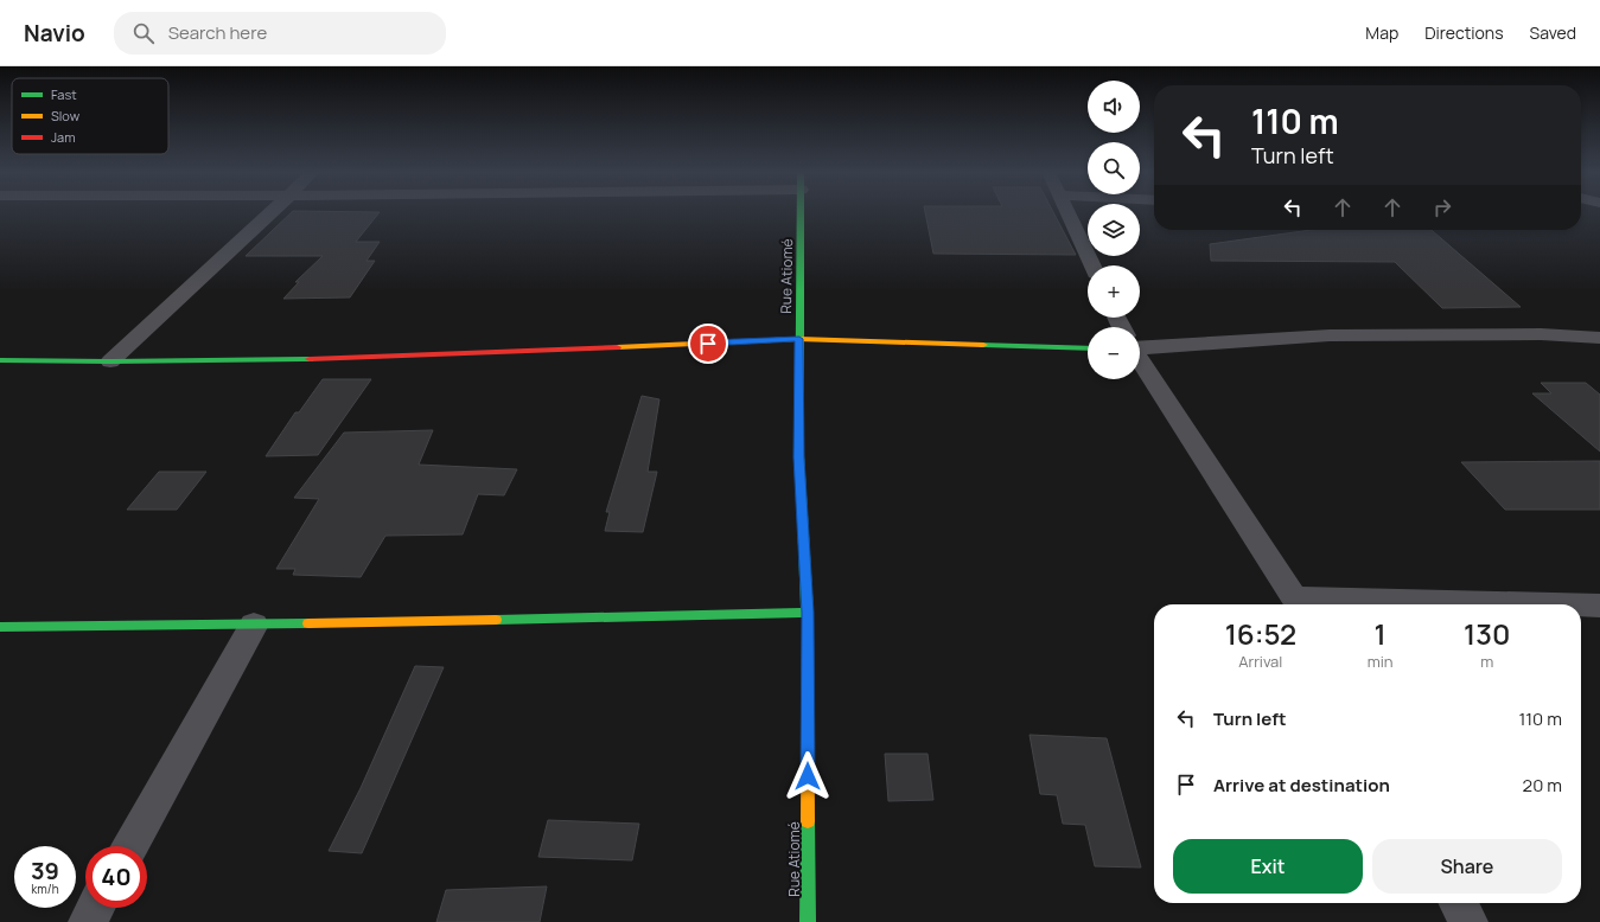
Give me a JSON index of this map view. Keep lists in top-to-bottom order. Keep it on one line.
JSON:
{"streets":{"street":["Rue Atiomé"]},"legend":["Fast","Slow","Jam"],"page":{"header":"Navio","search":"Search here","nav":["Map","Directions","Saved"],"map_buttons":["+","−"],"turn":["110 m","Turn left"],"eta":["16:52","Arrival","1","min","130","m"],"list":[{"name":"Turn left","value":"110 m"},{"name":"Arrive at destination","value":"20 m"}],"buttons":["Exit","Share"],"speed":"39 km/h","limit":"40"}}
